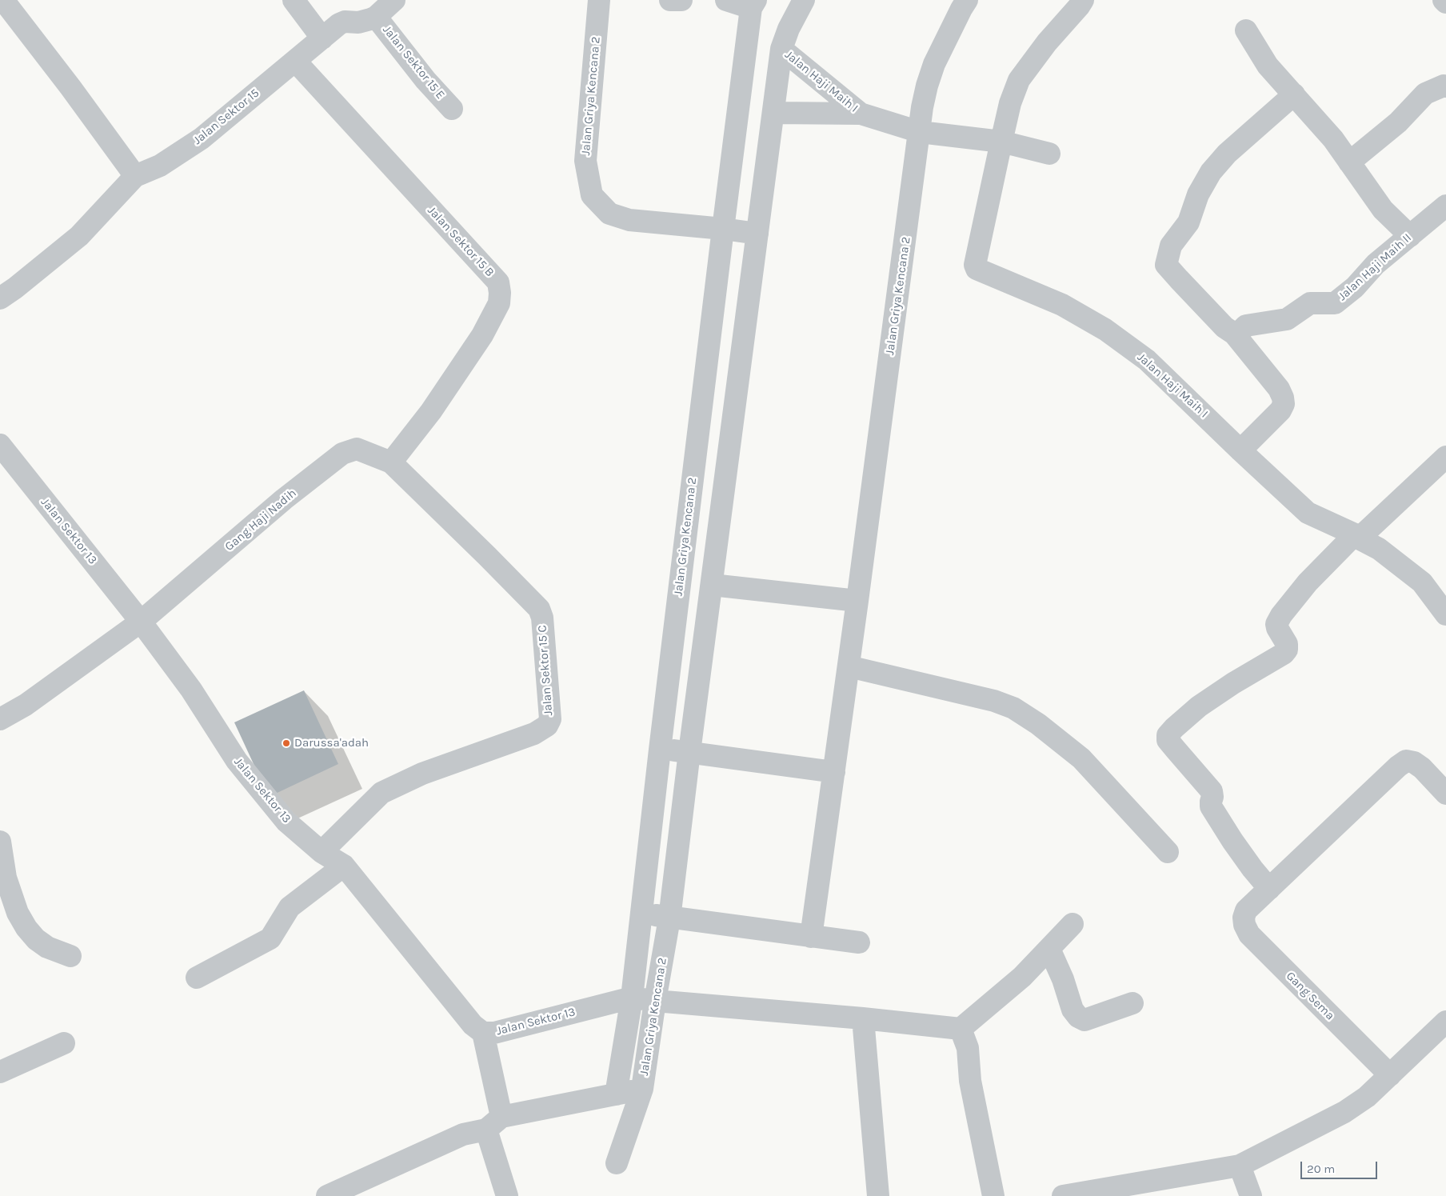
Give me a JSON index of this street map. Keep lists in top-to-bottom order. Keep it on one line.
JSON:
{"streets":{"street":["Jalan Sektor 15 E","Jalan Haji Maih I","Jalan Griya Kencana 2","Jalan Sektor 15","Jalan Sektor 15 B","Jalan Haji Maih II","Gang Haji Nadih","Jalan Sektor 13","Jalan Sektor 15 C","Gang Sema"]},"crossings":[["Jalan Sektor 15 E","Jalan Sektor 15"],["Jalan Haji Maih I","Jalan Griya Kencana 2"],["Jalan Griya Kencana 2","Jalan Sektor 13"],["Jalan Sektor 15","Jalan Sektor 15 B"],["Jalan Sektor 15 B","Gang Haji Nadih"],["Jalan Sektor 15 B","Jalan Sektor 15 C"],["Gang Haji Nadih","Jalan Sektor 13"],["Gang Haji Nadih","Jalan Sektor 15 C"],["Jalan Sektor 13","Jalan Sektor 15 C"]],"places":["Darussa'adah"],"scale_bar":"20 m"}
